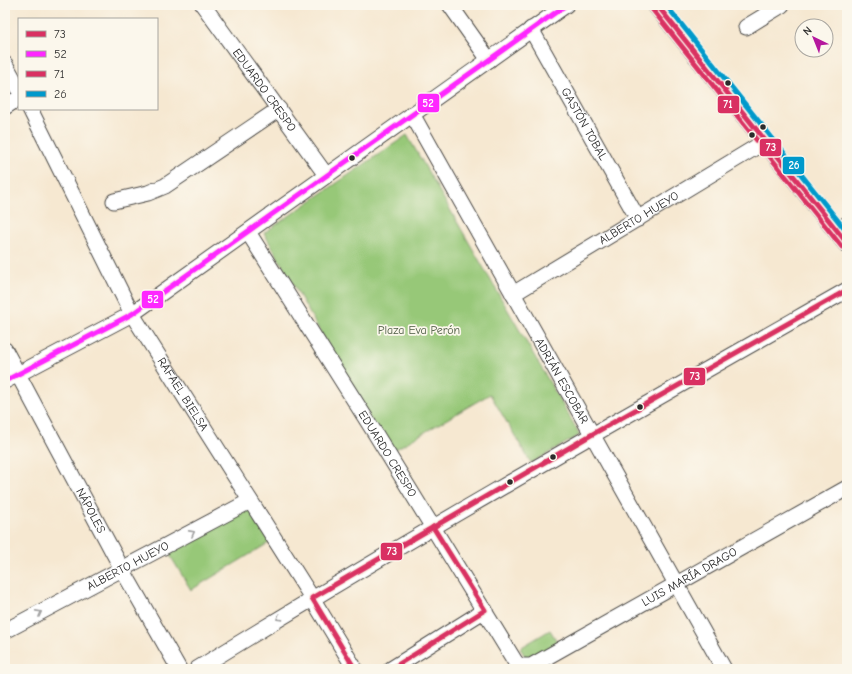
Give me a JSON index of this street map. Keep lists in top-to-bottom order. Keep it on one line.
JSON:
{"streets":{"street":["EDUARDO CRESPO","GASTÓN TOBAL","ALBERTO HUEYO","ADRIÁN ESCOBAR","RAFAEL BIELSA","NÁPOLES","LUIS MARÍA DRAGO"]},"crossings":[["EDUARDO CRESPO","LUIS MARÍA DRAGO"],["GASTÓN TOBAL","ALBERTO HUEYO"],["ALBERTO HUEYO","ADRIÁN ESCOBAR"],["ALBERTO HUEYO","RAFAEL BIELSA"],["ALBERTO HUEYO","NÁPOLES"],["ADRIÁN ESCOBAR","LUIS MARÍA DRAGO"]],"parks":["Plaza Eva Perón"],"lines":["transit line 73","transit line 52","transit line 26","transit line 71"],"legend":["73","52","71","26"],"north":"top left"}
